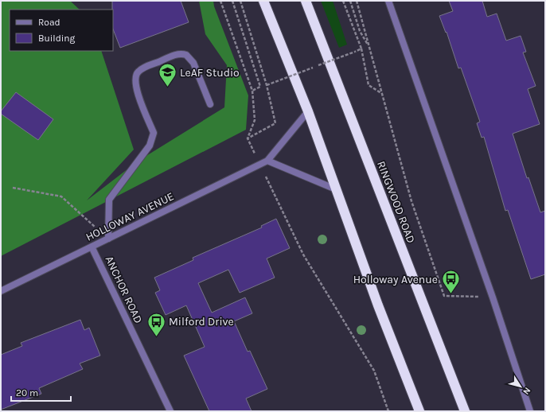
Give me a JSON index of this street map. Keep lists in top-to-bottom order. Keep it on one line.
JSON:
{"streets":{"highway":["RINGWOOD ROAD"],"street":["HOLLOWAY AVENUE","ANCHOR ROAD"]},"crossings":[["HOLLOWAY AVENUE","ANCHOR ROAD"]],"places":{"school or university":["LeAF Studio"],"bus stop":["Holloway Avenue","Milford Drive"]},"legend":["Road","Building"],"scale_bar":"20 m","north":"bottom right"}
